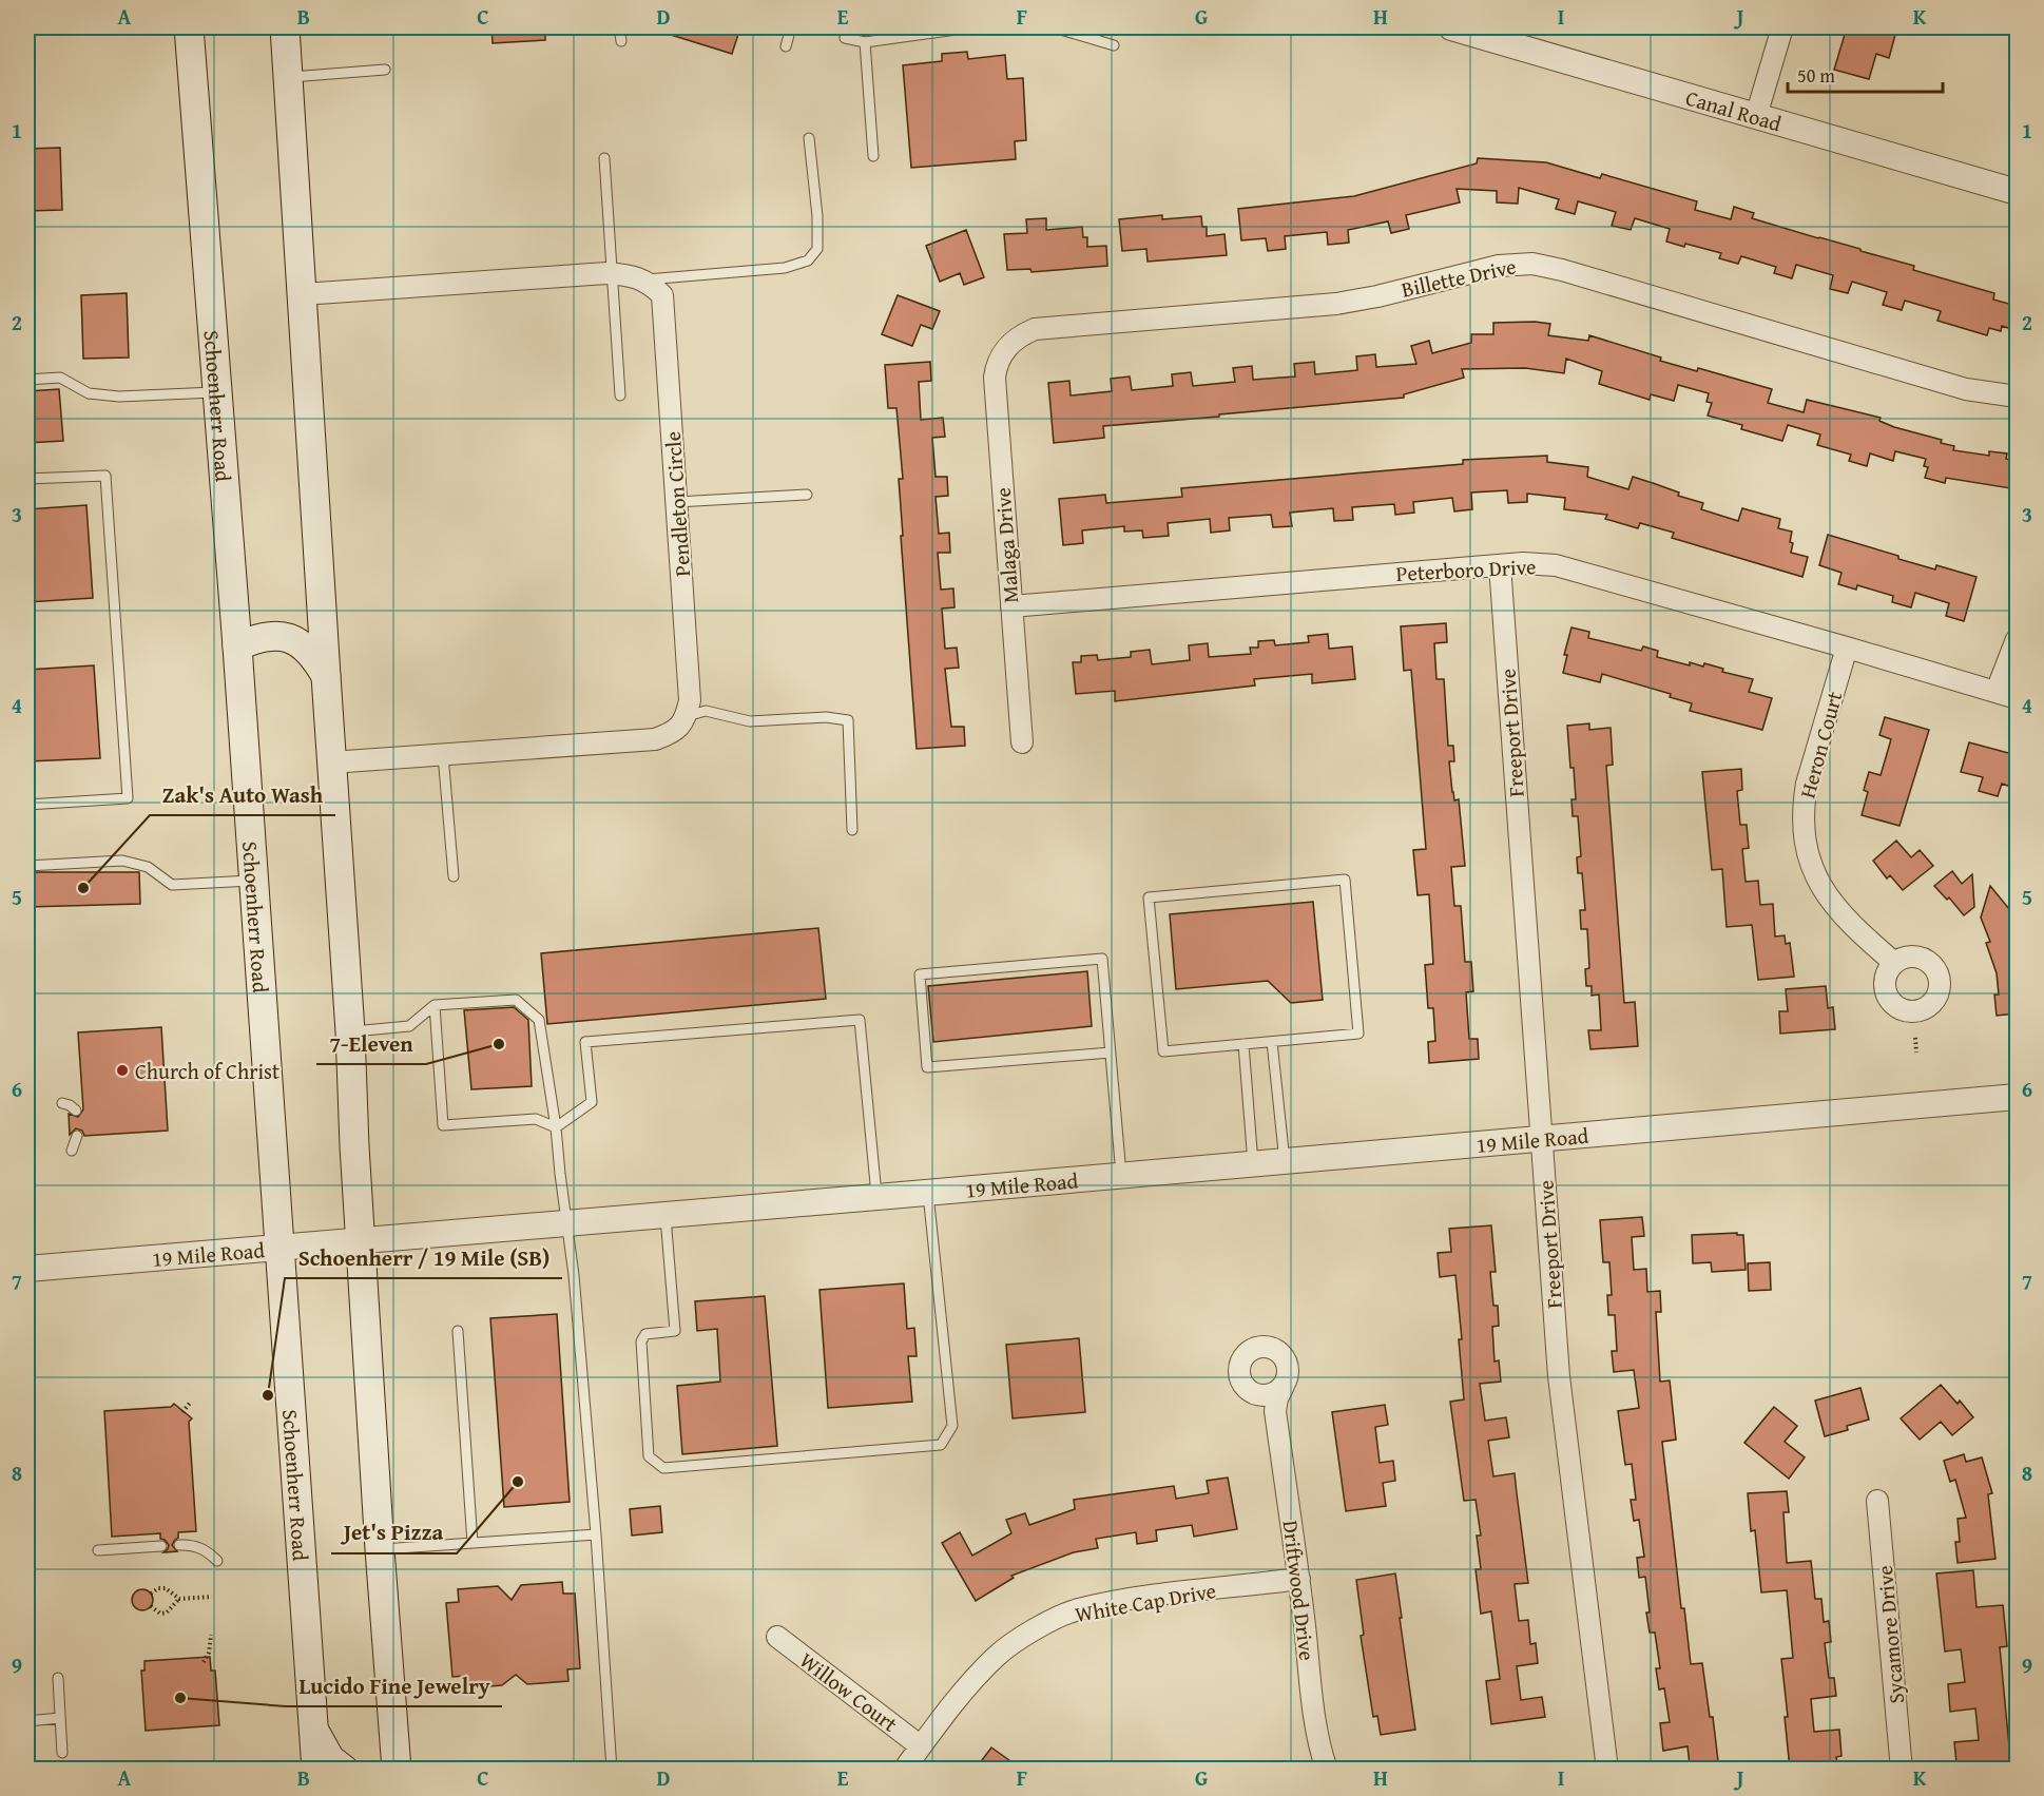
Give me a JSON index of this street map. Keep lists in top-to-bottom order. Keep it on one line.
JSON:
{"streets":{"main road":["Schoenherr Road"],"street":["Canal Road","Billette Drive","Pendleton Circle","Malaga Drive","Peterboro Drive","Freeport Drive","Heron Court","19 Mile Road","Driftwood Drive","White Cap Drive","Sycamore Drive","Willow Court"]},"crossings":[["Billette Drive","Malaga Drive"],["Schoenherr Road","19 Mile Road"],["Malaga Drive","Peterboro Drive"],["Peterboro Drive","Freeport Drive"],["Peterboro Drive","Heron Court"],["Freeport Drive","19 Mile Road"],["Driftwood Drive","White Cap Drive"],["White Cap Drive","Willow Court"]],"places":["Zak's Auto Wash","7-Eleven","Church of Christ","Schoenherr / 19 Mile (SB)","Jet's Pizza","Lucido Fine Jewelry"],"scale_bar":"50 m","grid":{"columns":["A","B","C","D","E","F","G","H","I","J","K"],"rows":["1","2","3","4","5","6","7","8","9"]}}
